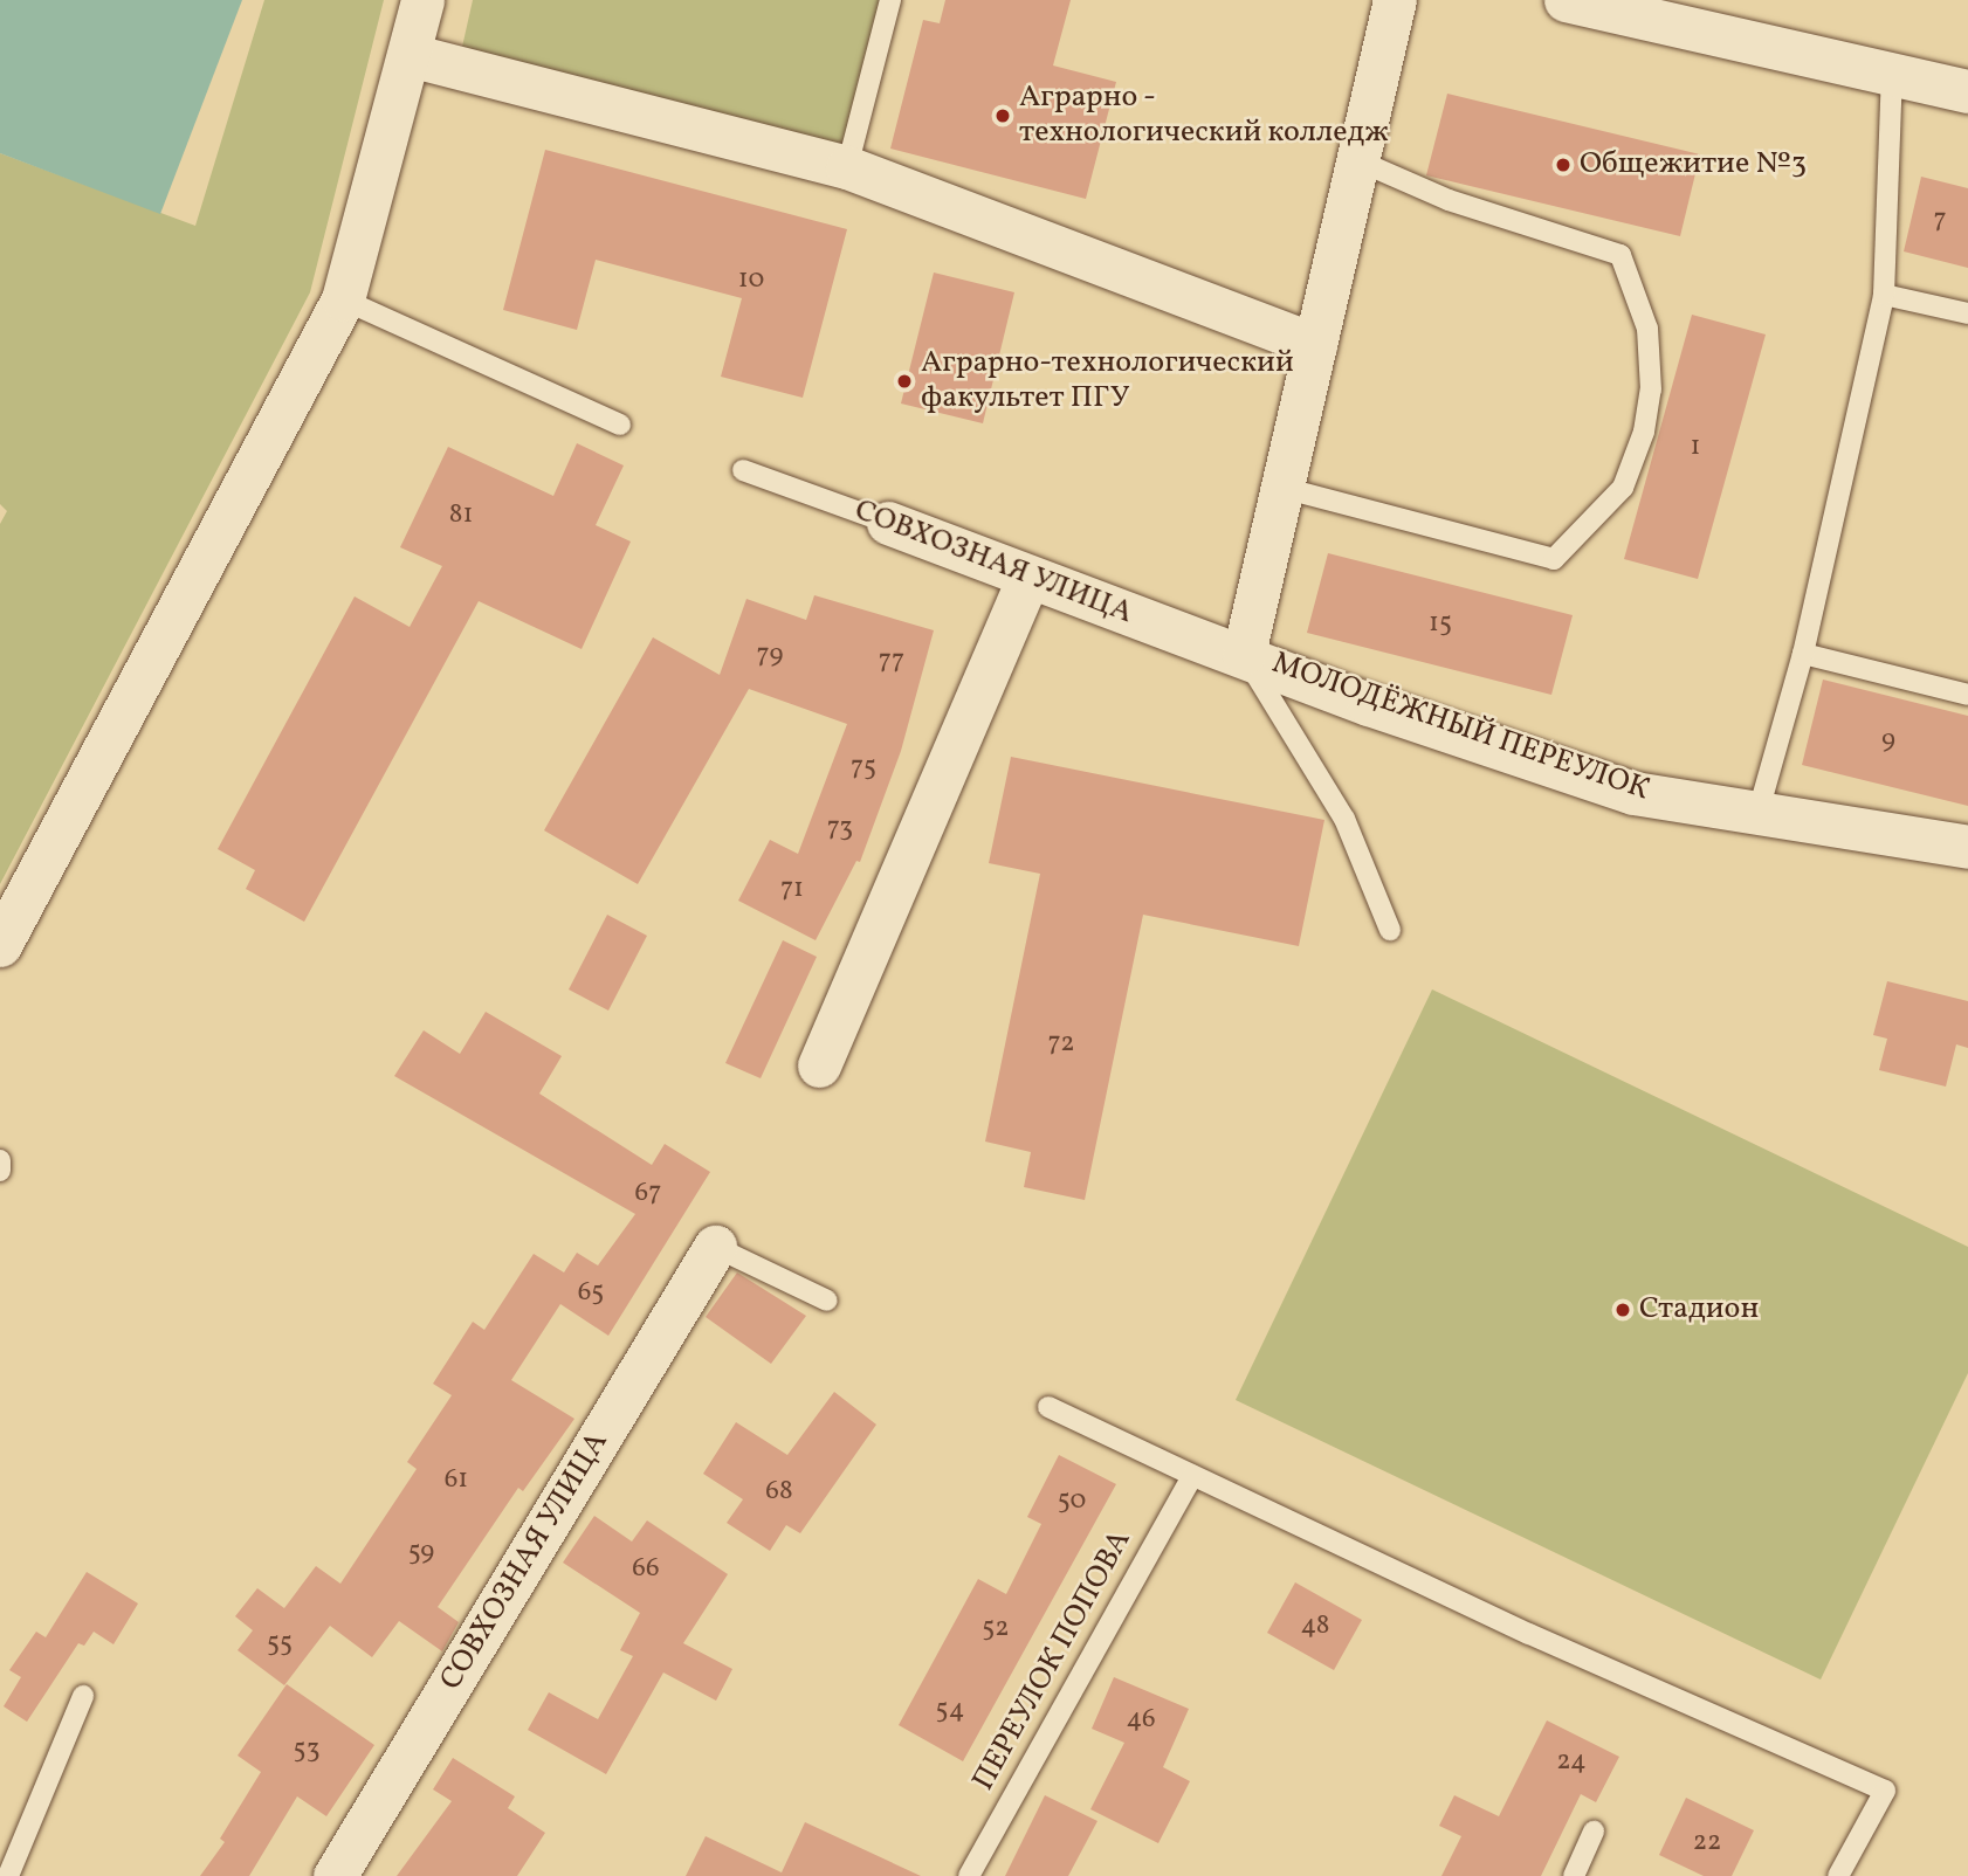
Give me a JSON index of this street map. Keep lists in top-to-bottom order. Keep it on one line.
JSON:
{"streets":{"street":["СОВХОЗНАЯ УЛИЦА","МОЛОДЁЖНЫЙ ПЕРЕУЛОК"],"lane":["ПЕРЕУЛОК ПОПОВА"]},"crossings":[["СОВХОЗНАЯ УЛИЦА","МОЛОДЁЖНЫЙ ПЕРЕУЛОК"]],"places":["Аграрно - технологический колледж","Общежитие №3","Аграрно-технологический факультет ПГУ","Стадион"],"house_numbers":["7","10","1","81","15","79","77","9","75","73","71","72","67","65","61","68","50","59","66","48","52","55","54","46","53","24","22"]}
